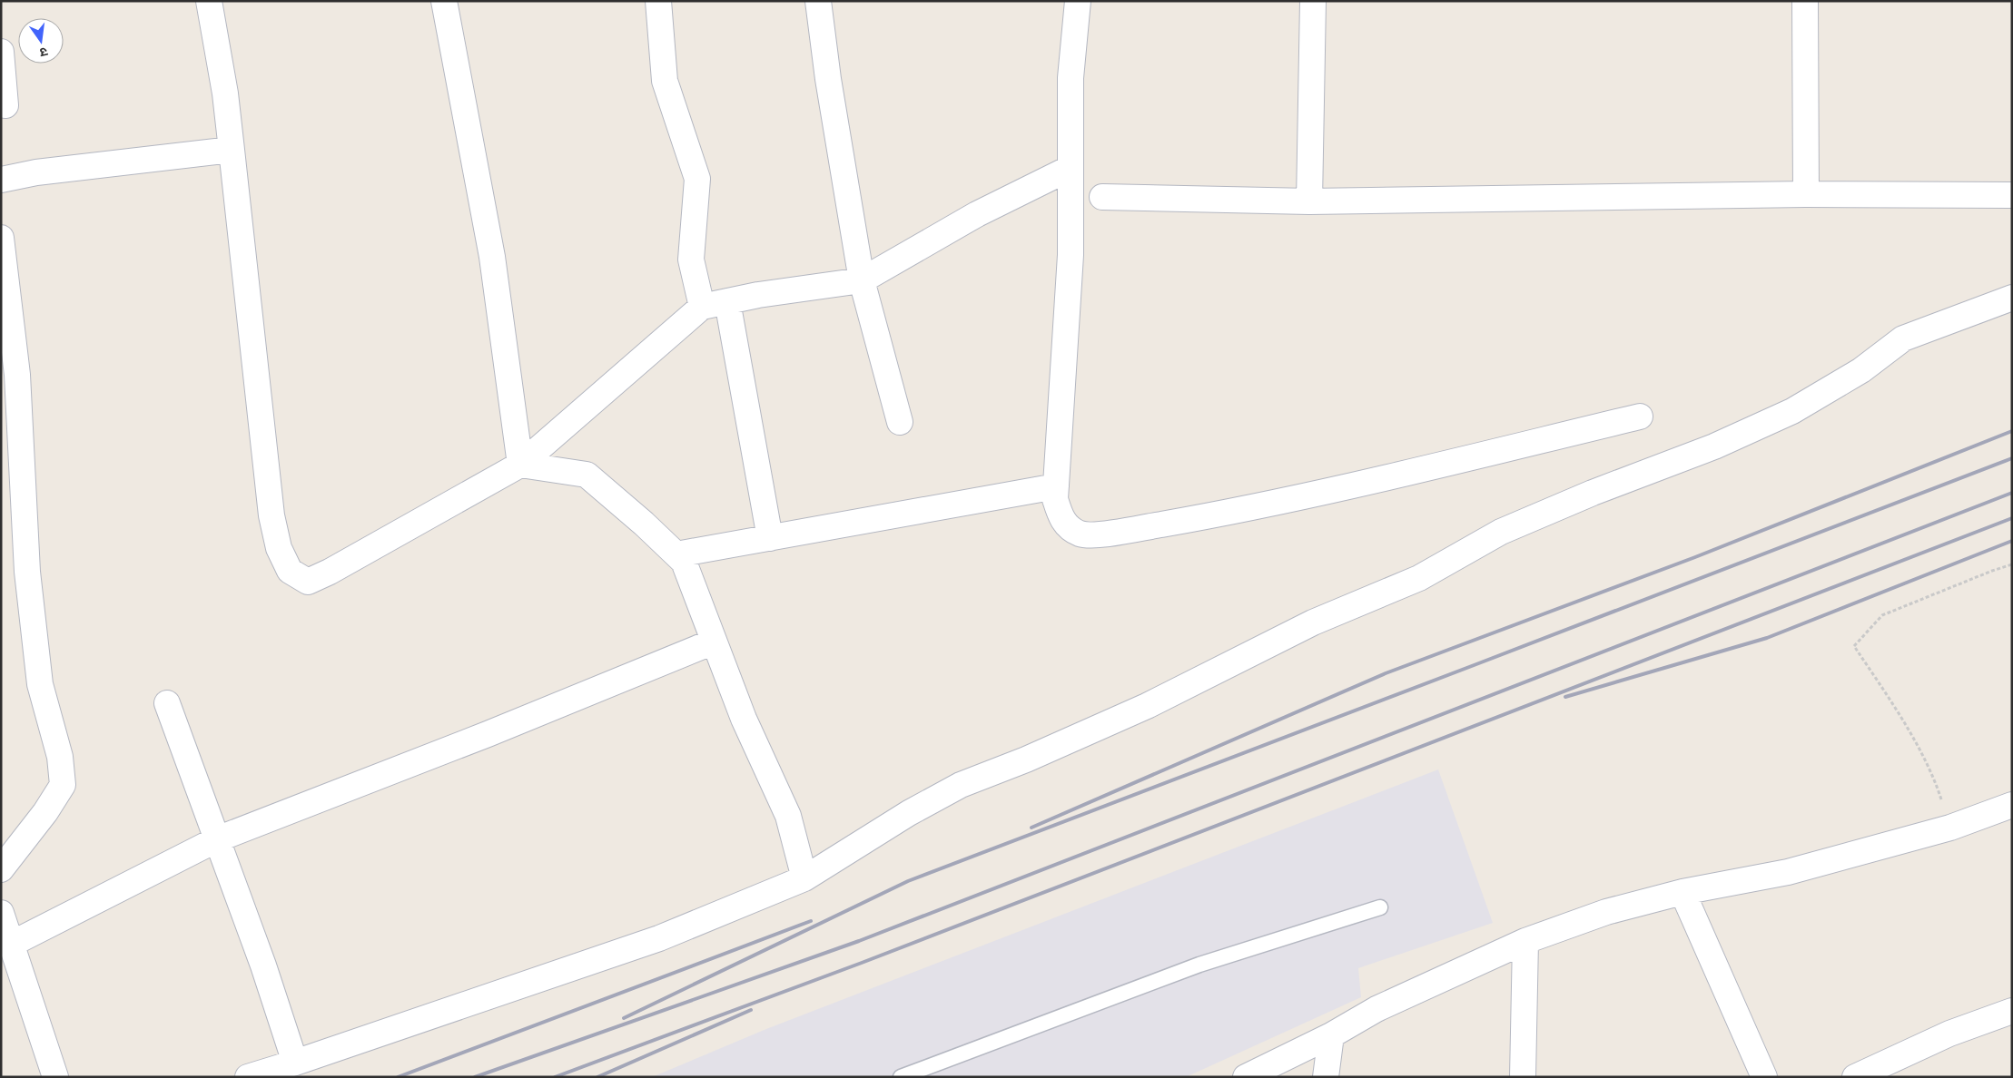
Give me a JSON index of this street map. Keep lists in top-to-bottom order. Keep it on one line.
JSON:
{"north":"bottom"}
